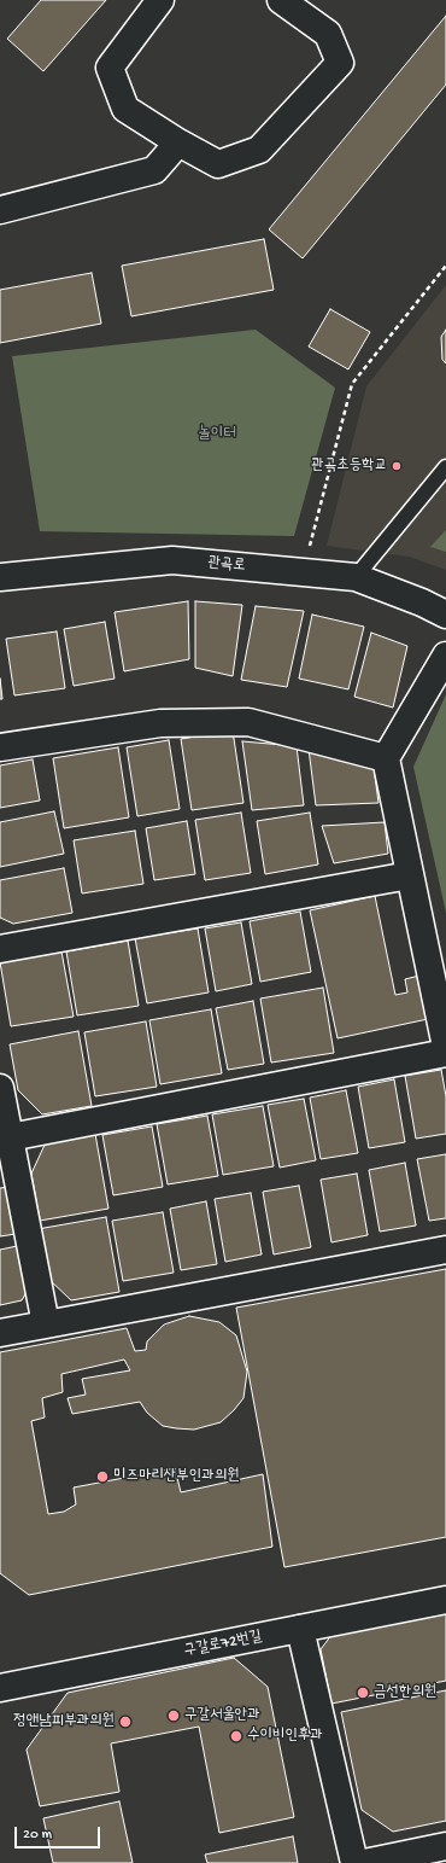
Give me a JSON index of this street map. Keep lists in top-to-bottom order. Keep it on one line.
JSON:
{"streets":{"street":["관곡로","구갈로72번길"]},"parks":["놀이터"],"places":["관곡초등학교","미즈마리산부인과의원","금선한의원","구갈서울안과","정앤남피부과의원","수이비인후과"],"scale_bar":"20 m"}
